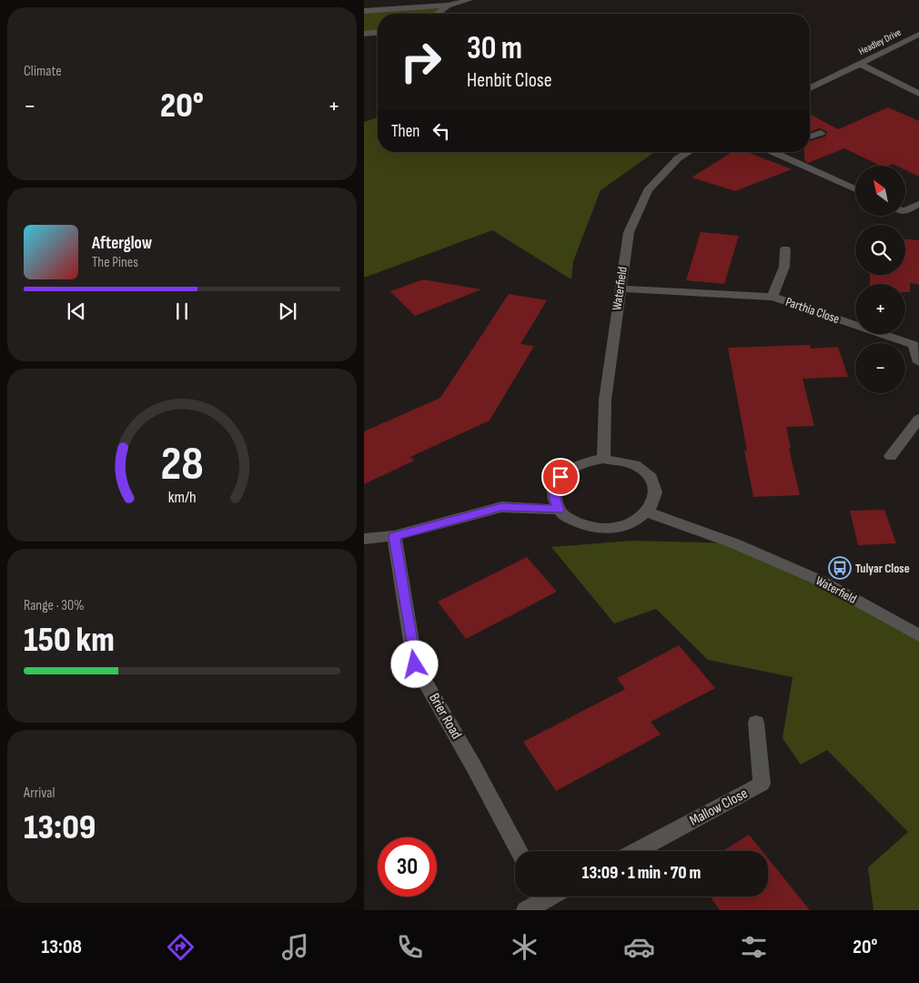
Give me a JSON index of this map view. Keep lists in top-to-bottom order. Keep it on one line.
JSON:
{"streets":{"street":["Headley Drive","Waterfield","Parthia Close","Brier Road","Mallow Close"]},"crossings":[["Waterfield","Parthia Close"]],"places":{"bus stop":["Tulyar Close"]},"north":"top left","page":{"tile":["Climate",["Range · 30%","150 km"],["Arrival","13:09"]],"turn":["30 m","Henbit Close"],"heat":["−","20°","+"],"then":"Then","map_buttons":["+","−"],"song":["Afterglow","The Pines"],"limit":"30","trip":"13:09 · 1 min · 70 m","tabs":["13:08","20°"],"gauge":["28","km/h"]}}
